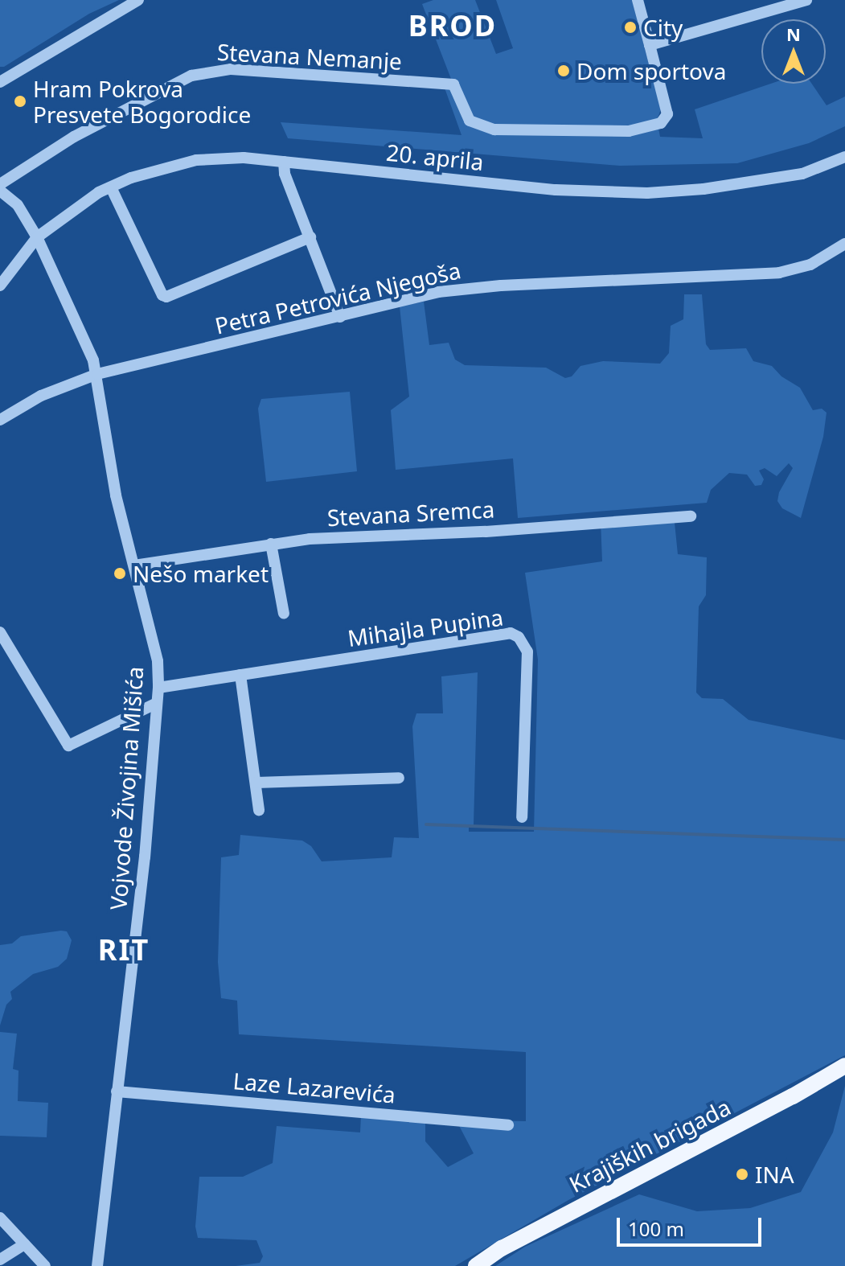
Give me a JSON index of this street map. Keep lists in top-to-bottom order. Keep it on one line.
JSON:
{"streets":{"main road":["Krajiških brigada"],"street":["Stevana Nemanje","20. aprila","Petra Petrovića Njegoša","Stevana Sremca","Mihajla Pupina","Vojvode Živojina Mišića","Laze Lazarevića"]},"crossings":[["20. aprila","Vojvode Živojina Mišića"],["Petra Petrovića Njegoša","Vojvode Živojina Mišića"],["Stevana Sremca","Vojvode Živojina Mišića"],["Mihajla Pupina","Vojvode Živojina Mišića"],["Vojvode Živojina Mišića","Laze Lazarevića"]],"districts":["BROD","RIT"],"places":["City","Dom sportova","Hram Pokrova Presvete Bogorodice","Nešo market","INA"],"scale_bar":"100 m","north":"top"}
